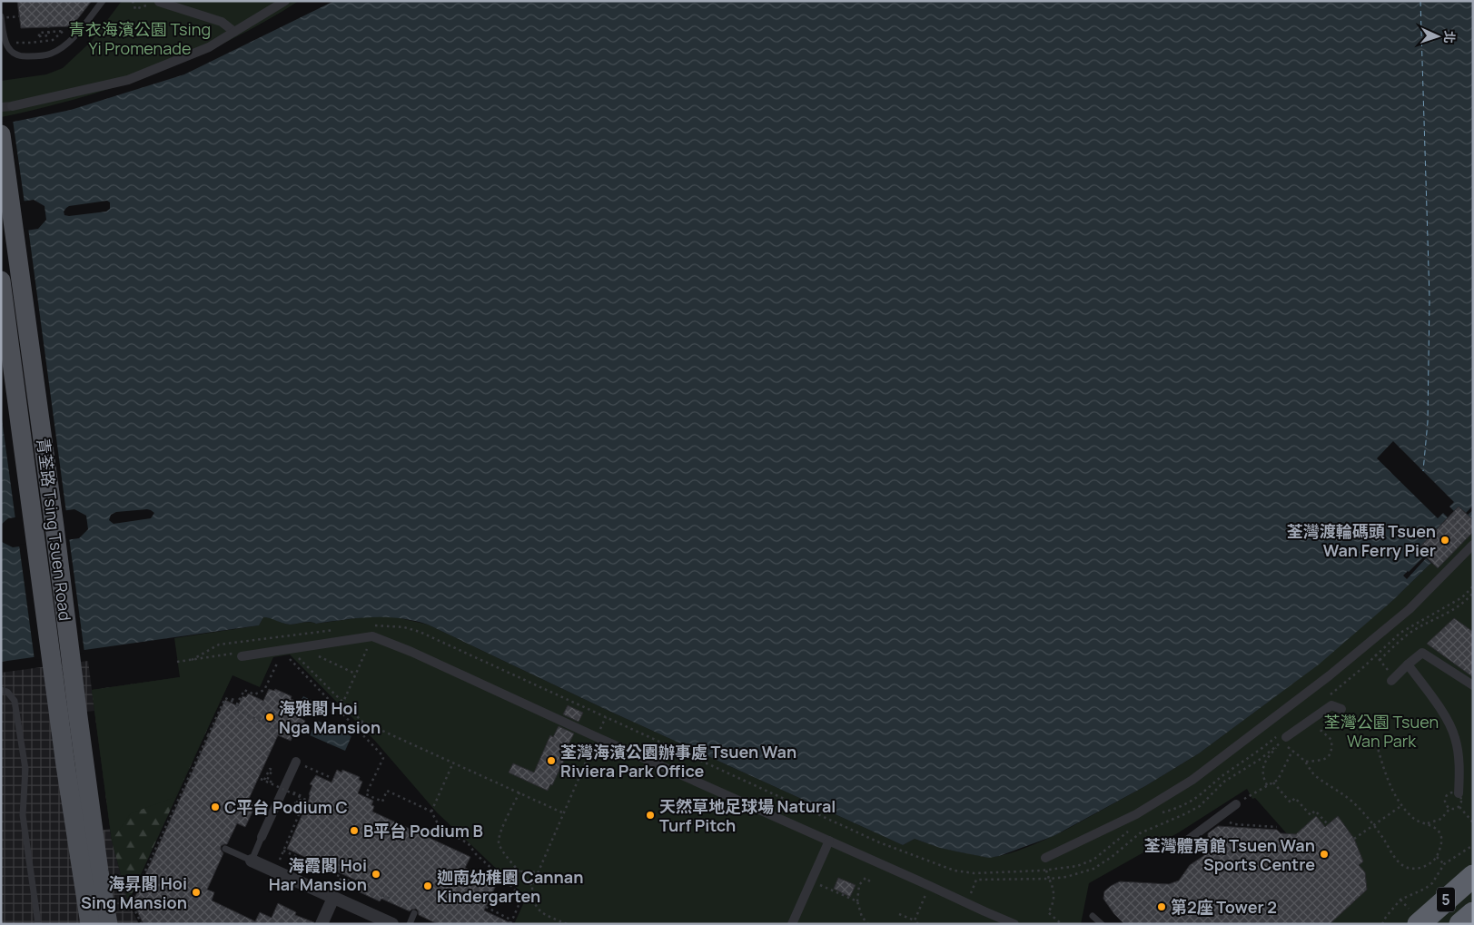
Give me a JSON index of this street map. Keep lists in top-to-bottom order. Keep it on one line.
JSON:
{"streets":{"highway":["5"],"main road":["青荃路 Tsing Tsuen Road"]},"parks":["青衣海濱公園 Tsing Yi Promenade","荃灣公園 Tsuen Wan Park"],"places":["荃灣渡輪碼頭 Tsuen Wan Ferry Pier","海雅閣 Hoi Nga Mansion","荃灣海濱公園辦事處 Tsuen Wan Riviera Park Office","C平台 Podium C","天然草地足球場 Natural Turf Pitch","B平台 Podium B","荃灣體育館 Tsuen Wan Sports Centre","海霞閣 Hoi Har Mansion","迦南幼稚園 Cannan Kindergarten","海昇閣 Hoi Sing Mansion","第2座 Tower 2"],"north":"right"}
